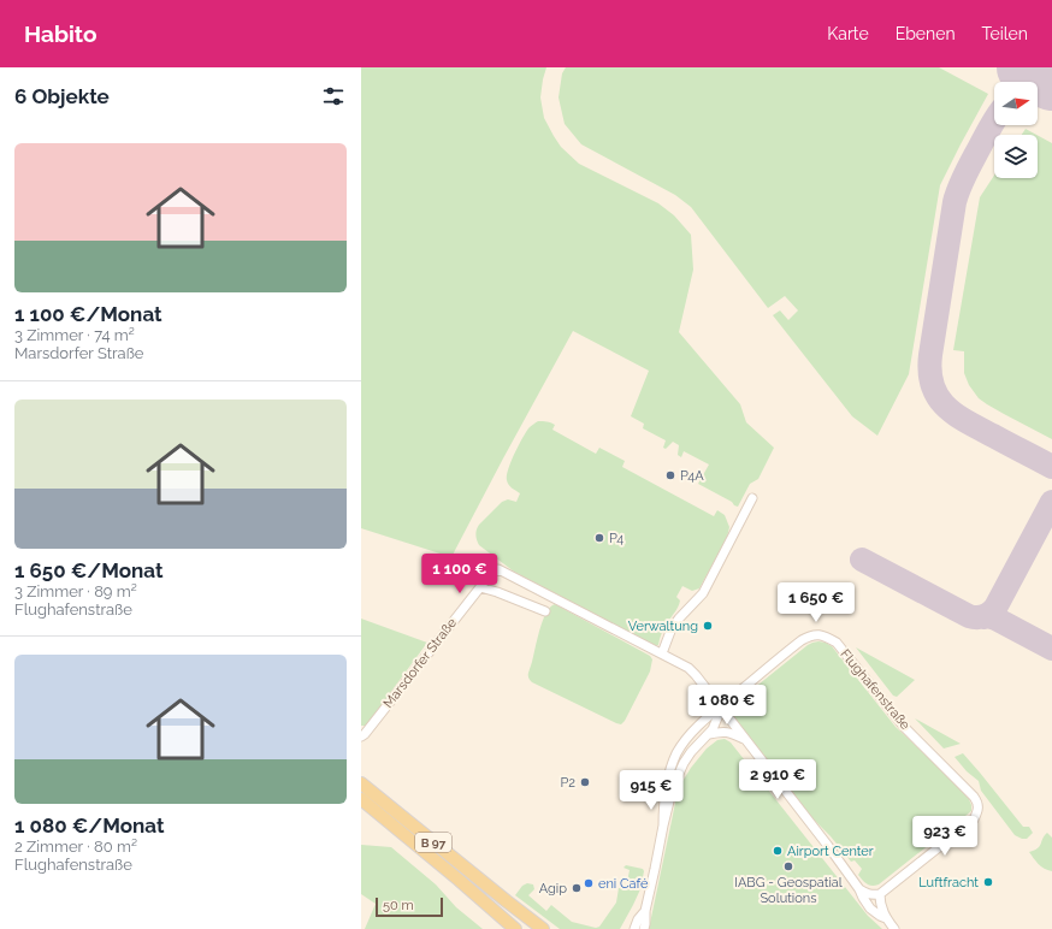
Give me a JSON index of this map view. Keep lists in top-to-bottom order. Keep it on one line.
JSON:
{"streets":{"main road":["B 97"],"street":["Marsdorfer Straße","Flughafenstraße"]},"places":["P4A","P4","Verwaltung","P2","Airport Center","IABG - Geospatial Solutions","Luftfracht","eni Café","Agip"],"scale_bar":"50 m","north":"right","page":{"header":"Habito","nav":["Karte","Ebenen","Teilen"],"heading":"6 Objekte","list":[{"name":"1 100 €/Monat","note":"3 Zimmer · 74 m² · Marsdorfer Straße"},{"name":"1 650 €/Monat","note":"3 Zimmer · 89 m² · Flughafenstraße"},{"name":"1 080 €/Monat","note":"2 Zimmer · 80 m² · Flughafenstraße"}],"price":["1 100 €","1 650 €","1 080 €","2 910 €","915 €","923 €"],"scale":"50 m"}}
